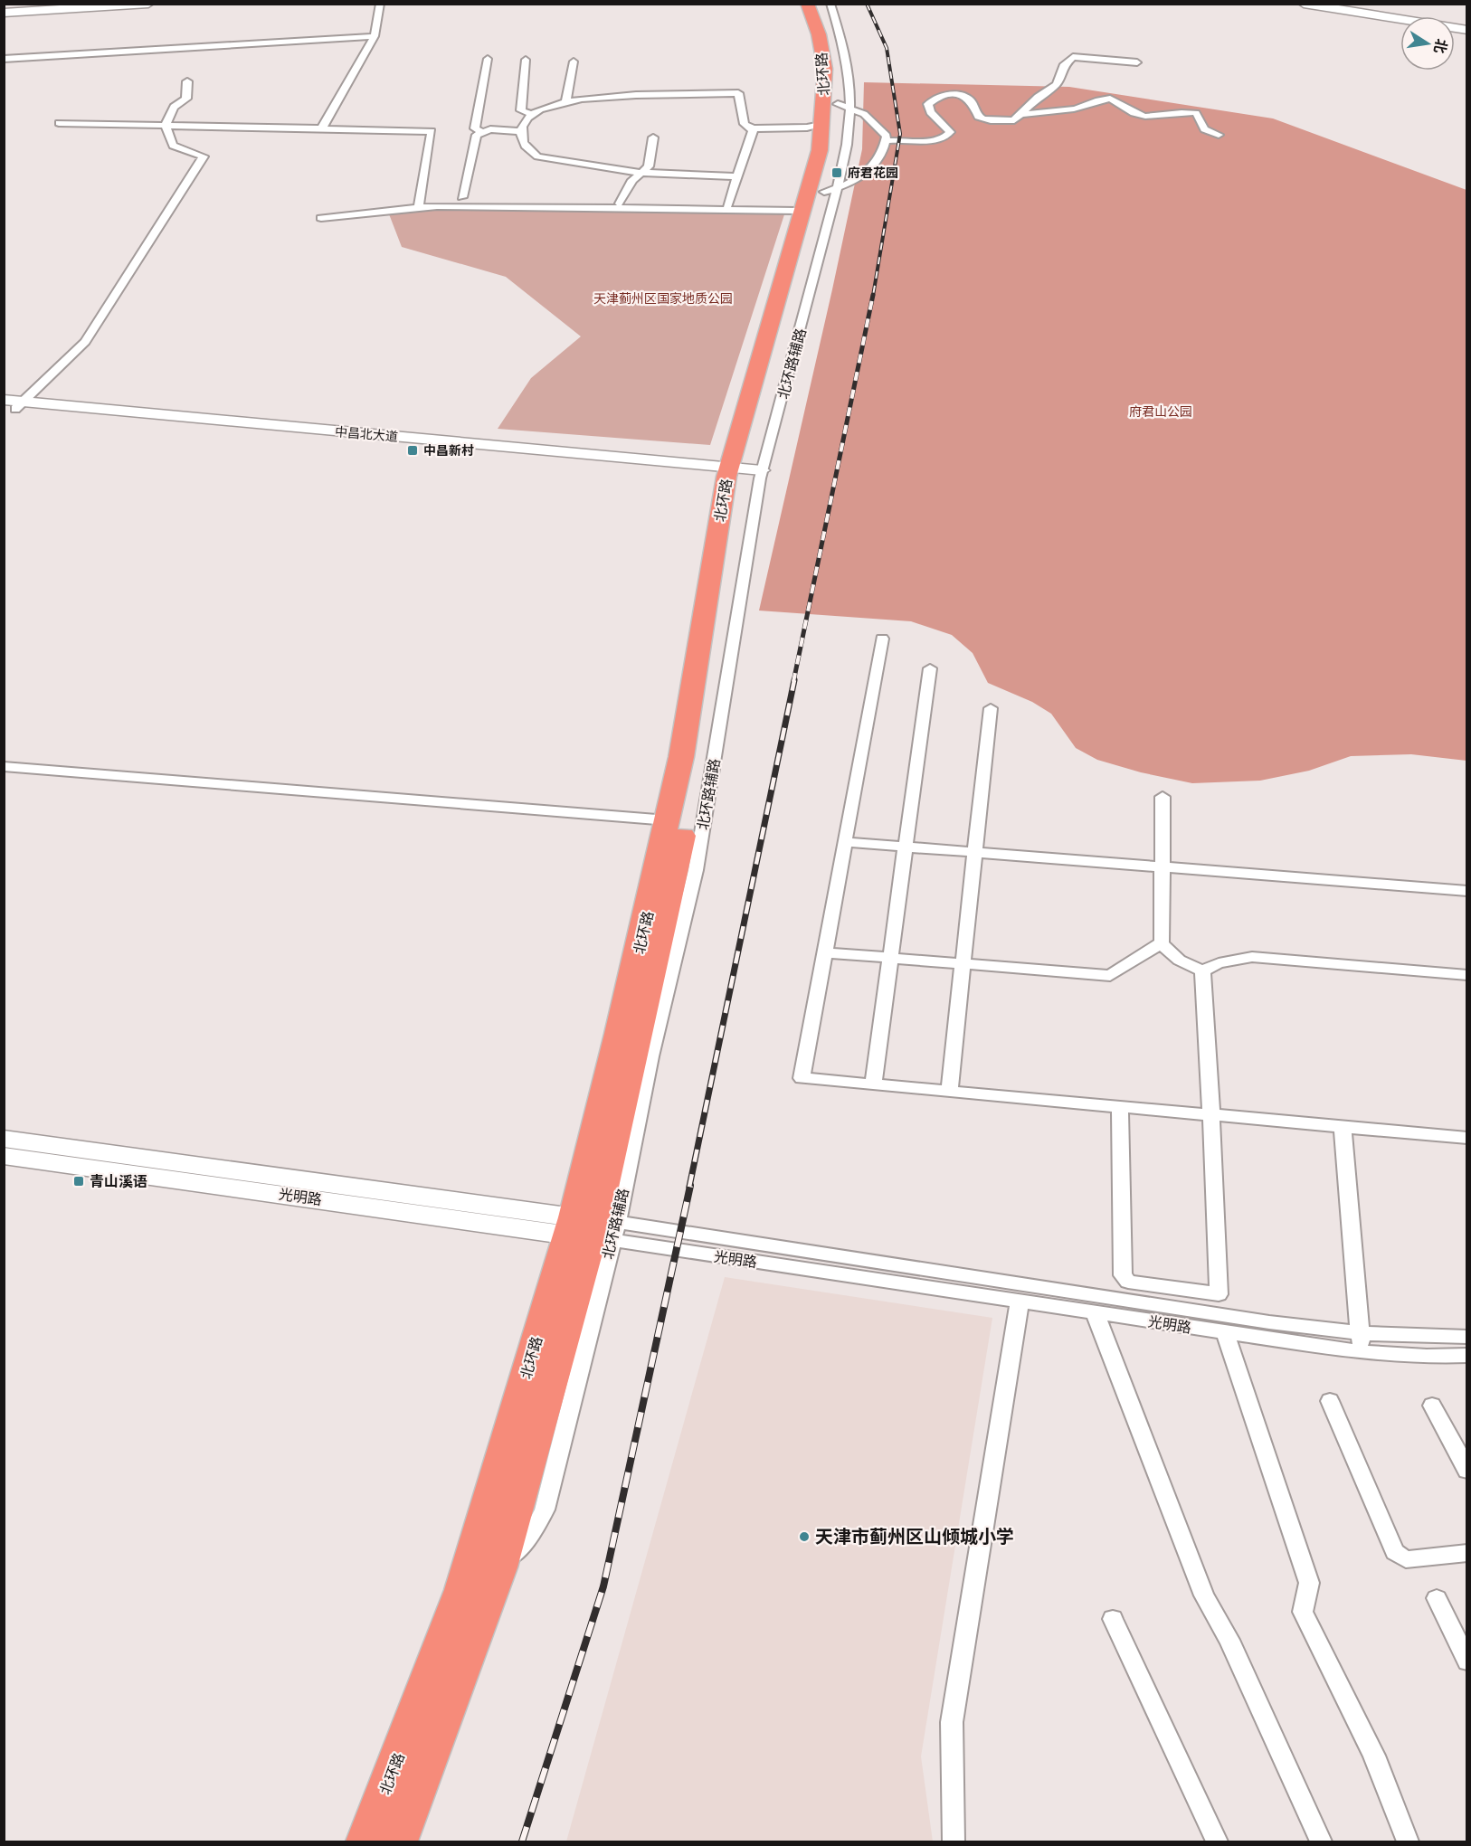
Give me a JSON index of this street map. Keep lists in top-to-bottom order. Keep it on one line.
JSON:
{"streets":{"highway":["北环路"],"street":["中昌北大道","光明路"]},"crossings":[["北环路","中昌北大道"],["北环路","光明路"]],"parks":["天津蓟州区国家地质公园","府君山公园"],"places":{"transit":["府君花园","中昌新村","青山溪语"],"other":["天津市蓟州区山倾城小学"]},"north":"right"}
